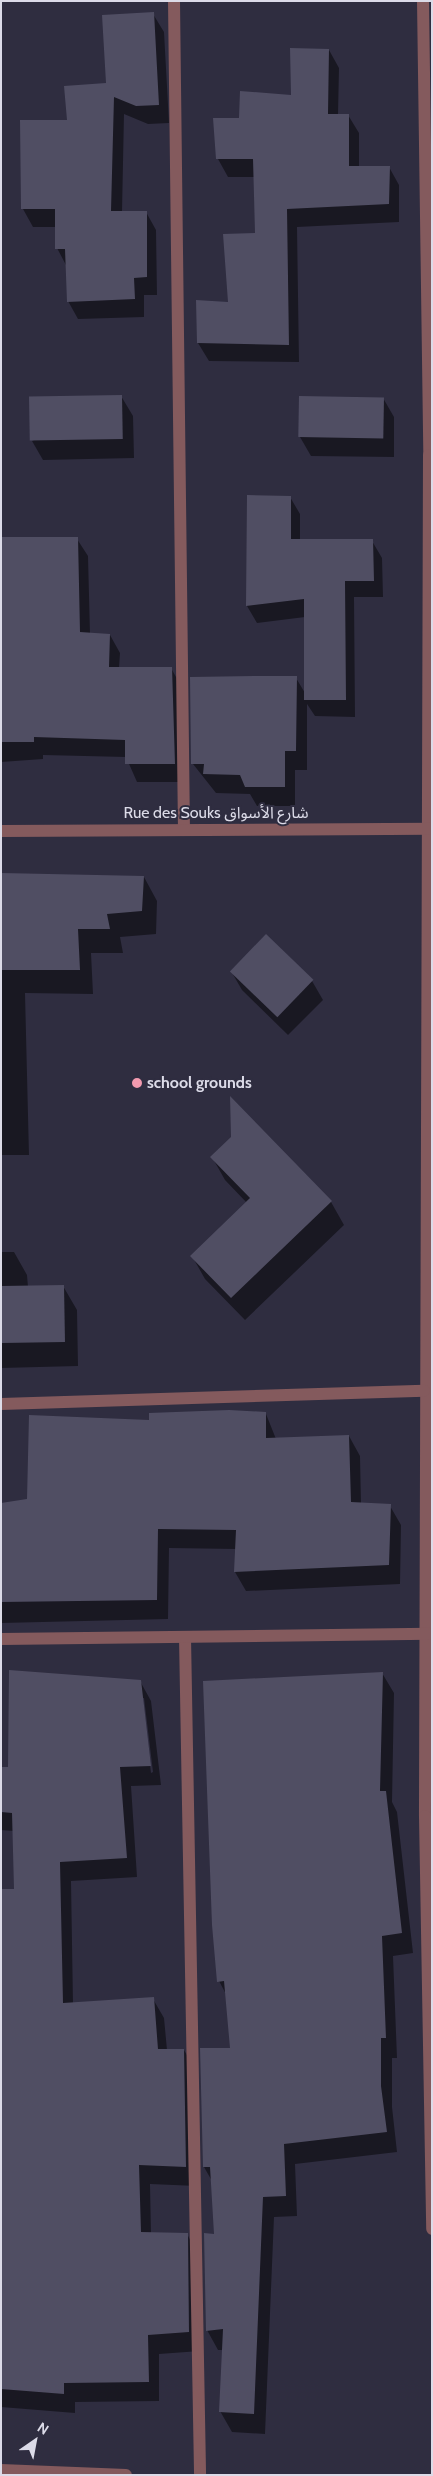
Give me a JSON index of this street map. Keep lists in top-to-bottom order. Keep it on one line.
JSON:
{"streets":{"street":["Rue des Souks شارع الأسواق"]},"places":["school grounds"],"north":"top right"}
